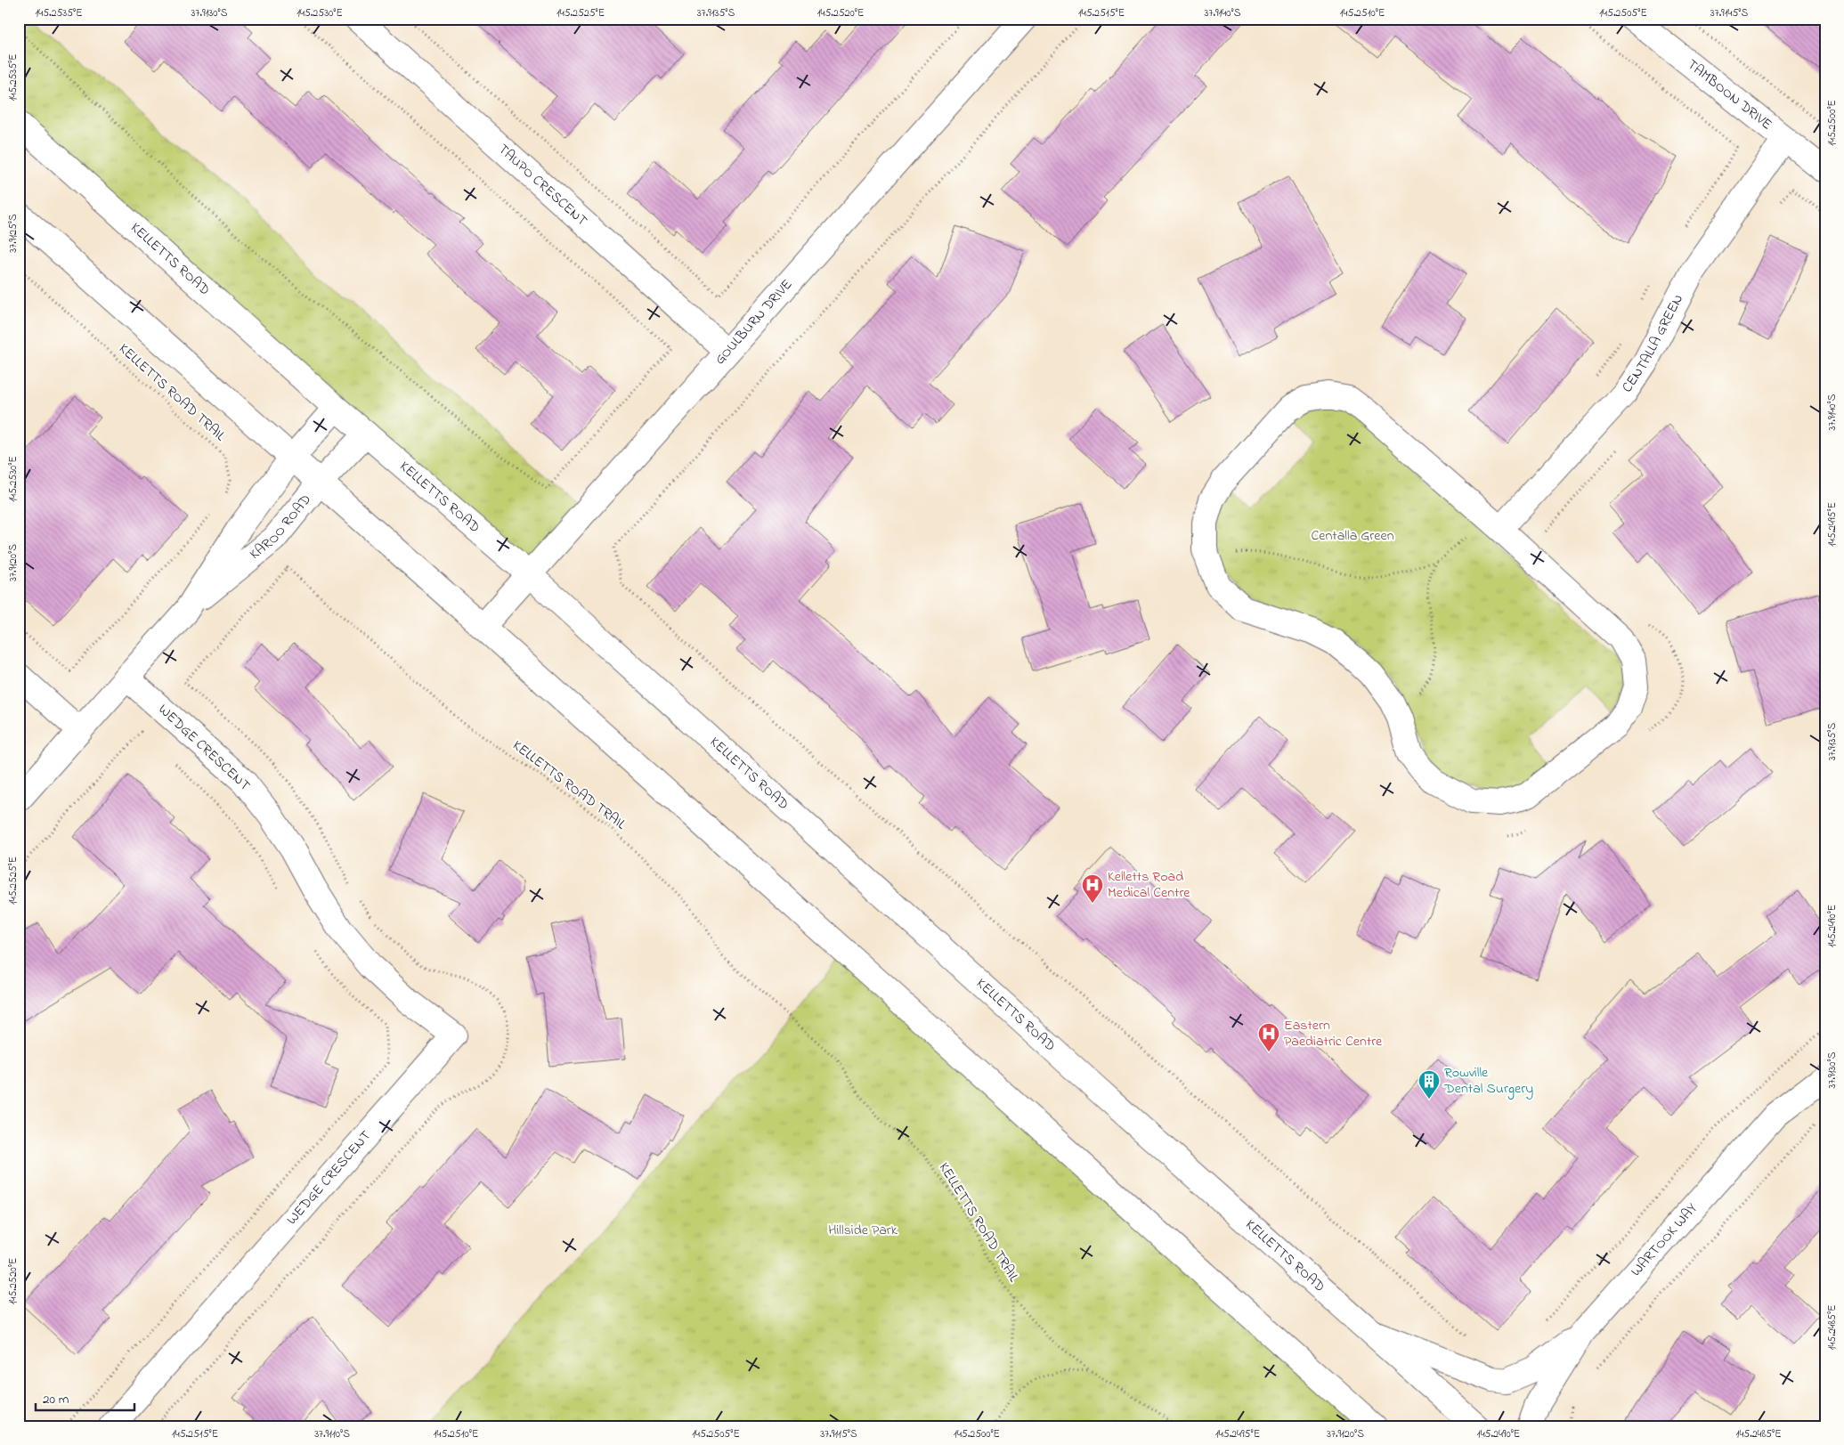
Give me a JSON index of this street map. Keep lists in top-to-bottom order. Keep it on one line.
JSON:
{"streets":{"street":["TAMBOON DRIVE","TAUPO CRESCENT","KELLETTS ROAD","GOULBURN DRIVE","CENTALLA GREEN","KAROO ROAD","WEDGE CRESCENT","WARTOOK WAY"],"path":["KELLETTS ROAD TRAIL"]},"crossings":[["TAMBOON DRIVE","CENTALLA GREEN"],["TAUPO CRESCENT","GOULBURN DRIVE"],["KELLETTS ROAD","GOULBURN DRIVE"],["KELLETTS ROAD","KAROO ROAD"],["KELLETTS ROAD TRAIL","KAROO ROAD"],["KAROO ROAD","WEDGE CRESCENT"]],"parks":["Centalla Green","Hillside Park"],"places":{"hospital":["Kelletts Road Medical Centre","Eastern Paediatric Centre"],"building":["Rowville Dental Surgery"]},"scale_bar":"20 m","coordinates":["145.2535°E","37.9130°S","145.2530°E","145.2525°E","37.9135°S","145.2520°E","145.2515°E","37.9140°S","145.2510°E","145.2505°E","37.9145°S","145.2500°E","37.9125°S","145.2495°E","37.9120°S","145.2490°E","145.2485°E","37.9110°S","37.9115°S"]}
